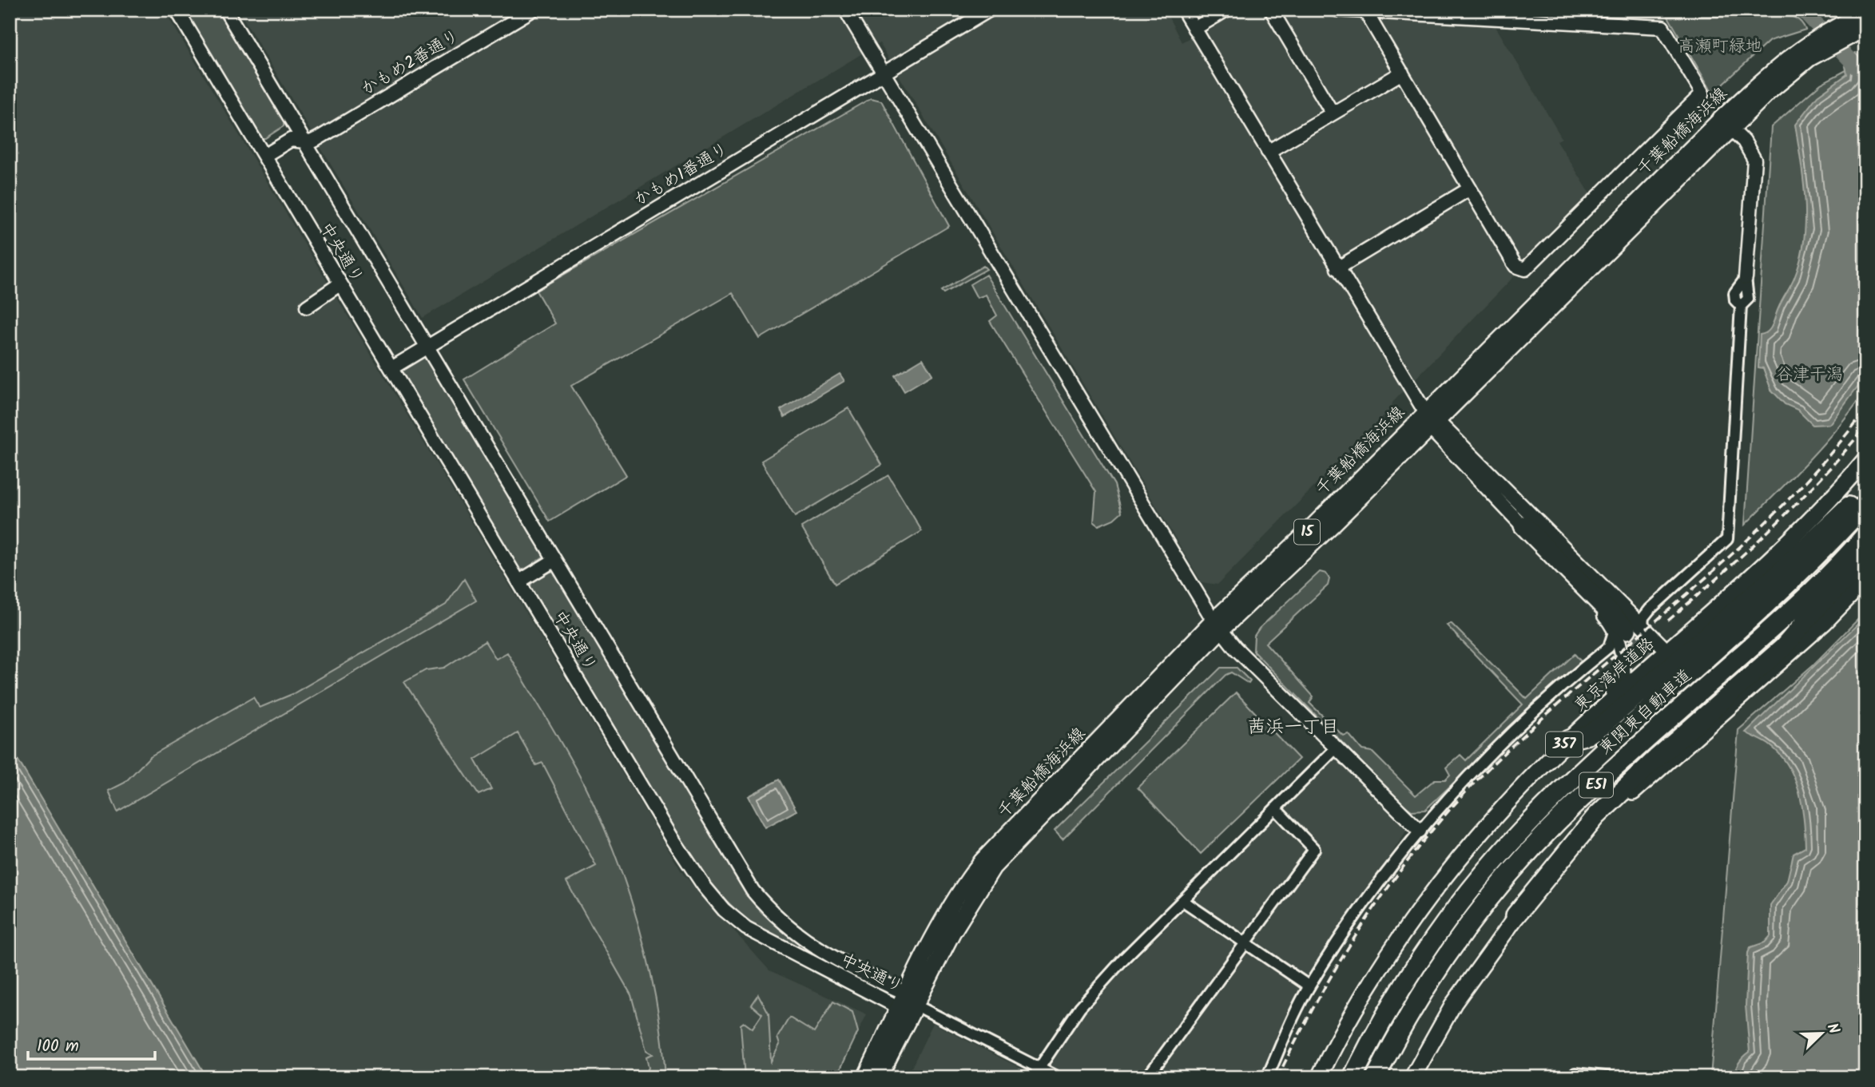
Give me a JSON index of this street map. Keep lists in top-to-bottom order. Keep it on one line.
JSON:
{"streets":{"highway":["東関東自動車道","E51"],"main road":["千葉船橋海浜線","15","東京湾岸道路","357"],"street":["かもめ2番通り","かもめ1番通り","中央通り"]},"crossings":[["かもめ2番通り","中央通り"],["千葉船橋海浜線","中央通り"],["かもめ1番通り","中央通り"]],"districts":["茜浜一丁目"],"parks":["高瀬町緑地","谷津干潟"],"scale_bar":"100 m","north":"top right"}
